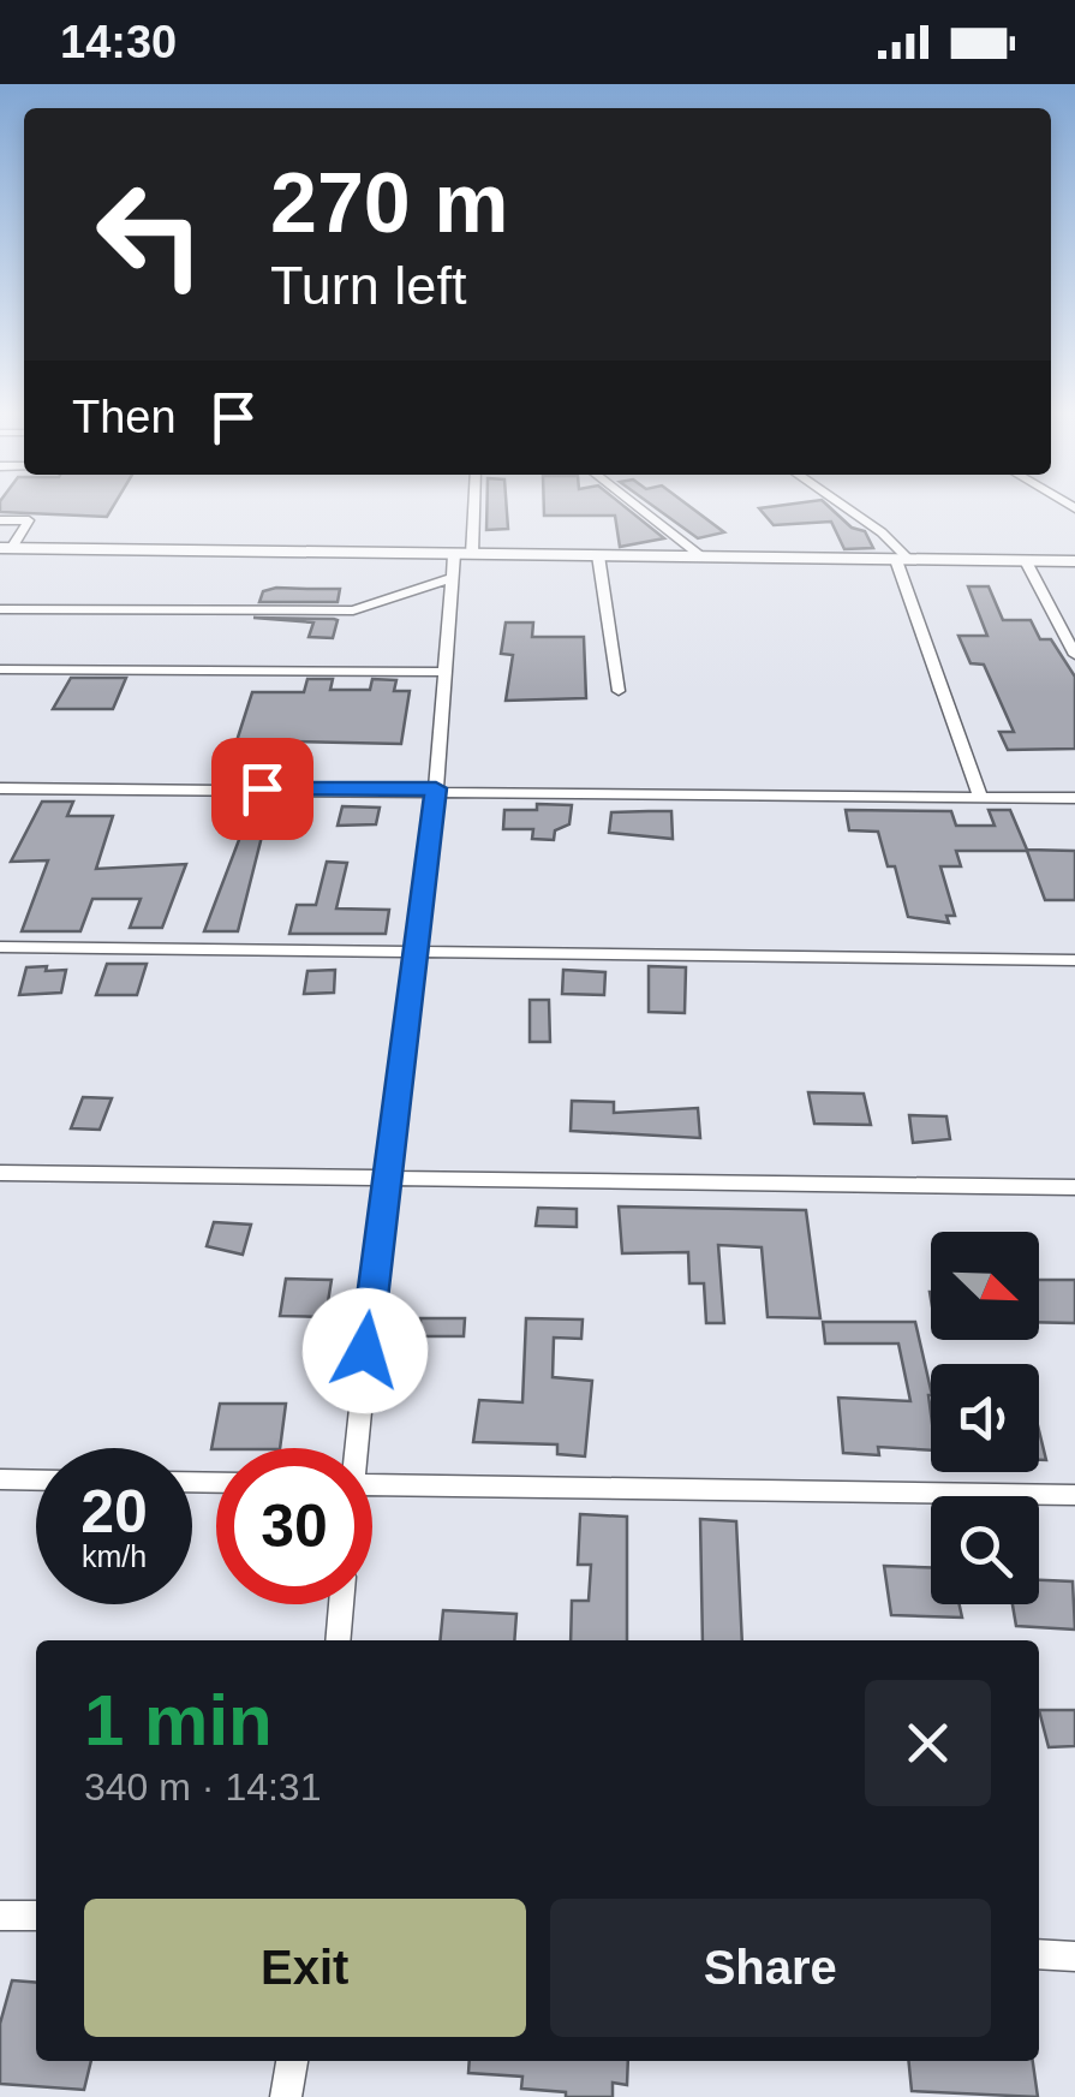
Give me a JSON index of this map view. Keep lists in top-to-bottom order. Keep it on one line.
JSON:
{"north":"bottom right","page":{"status":"14:30","turn":["270 m","Turn left"],"then":"Then","speed":"20 km/h","limit":"30","heading":["1 min","340 m · 14:31"],"buttons":["Exit","Share"]}}
